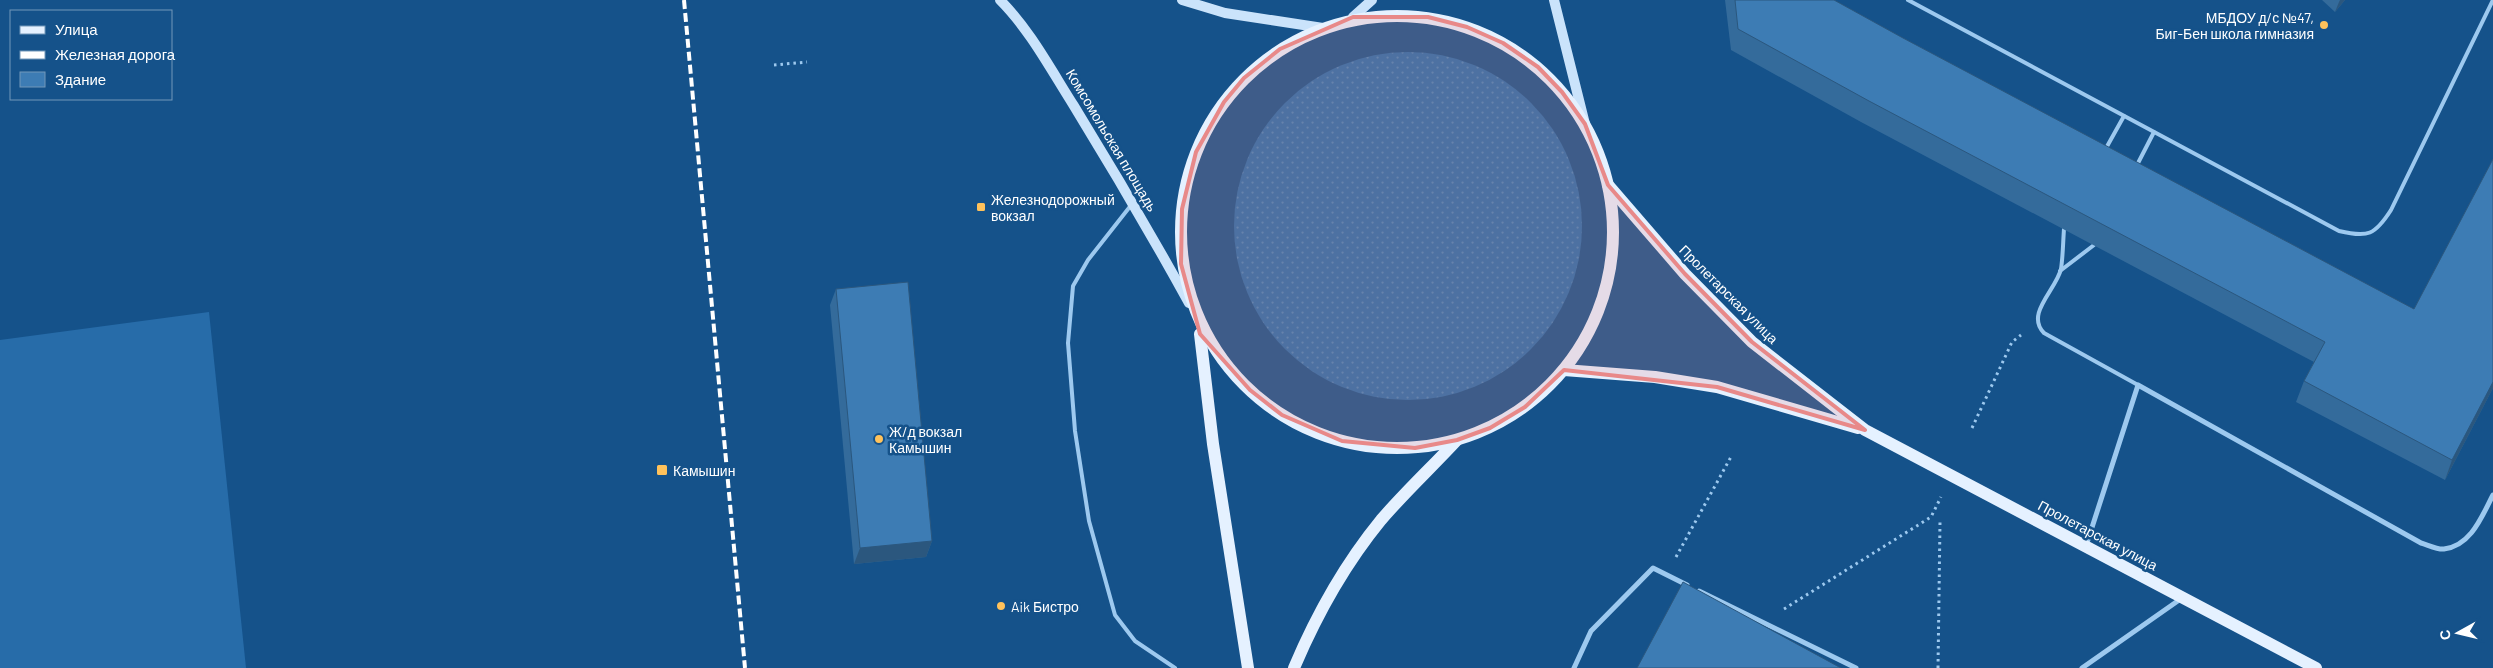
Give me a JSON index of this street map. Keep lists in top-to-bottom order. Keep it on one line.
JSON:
{"streets":{"main road":["Комсомольская площадь","Пролетарская улица"]},"crossings":[["Комсомольская площадь","Пролетарская улица"]],"places":{"other":["МБДОУ д/с №47, Биг-Бен школа гимназия","Ж/д вокзал Камышин","Aik Бистро"],"transit":["Железнодорожный вокзал","Камышин"]},"legend":["Улица","Железная дорога","Здание"],"north":"left"}
